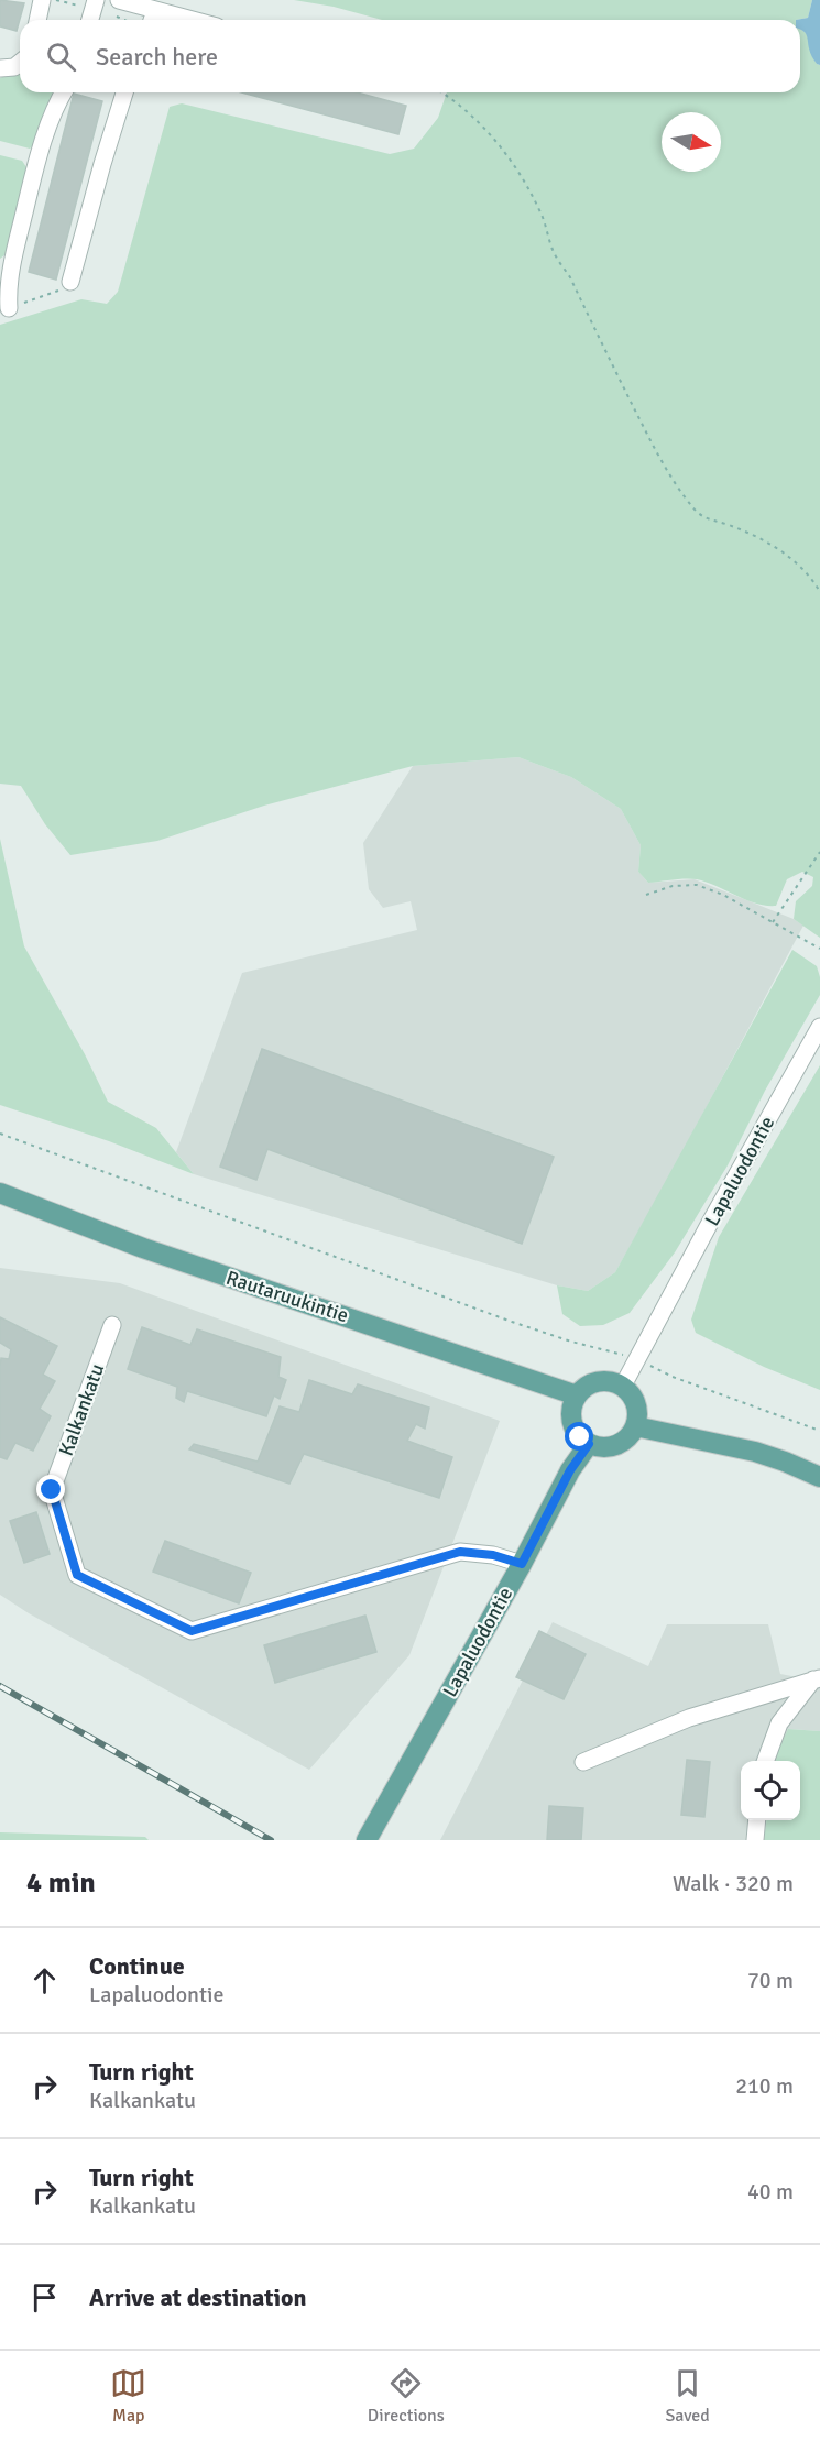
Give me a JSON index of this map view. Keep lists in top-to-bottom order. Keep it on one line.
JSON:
{"streets":{"main road":["Lapaluodontie","Rautaruukintie"],"street":["Kalkankatu"]},"crossings":[["Lapaluodontie","Rautaruukintie"],["Lapaluodontie","Kalkankatu"]],"north":"right","page":{"search":"Search here","heading":["4 min","Walk · 320 m"],"list":[["Continue","Lapaluodontie","70 m"],["Turn right","Kalkankatu","210 m"],["Turn right","Kalkankatu","40 m"],"Arrive at destination"],"nav":["Map","Directions","Saved"]}}
